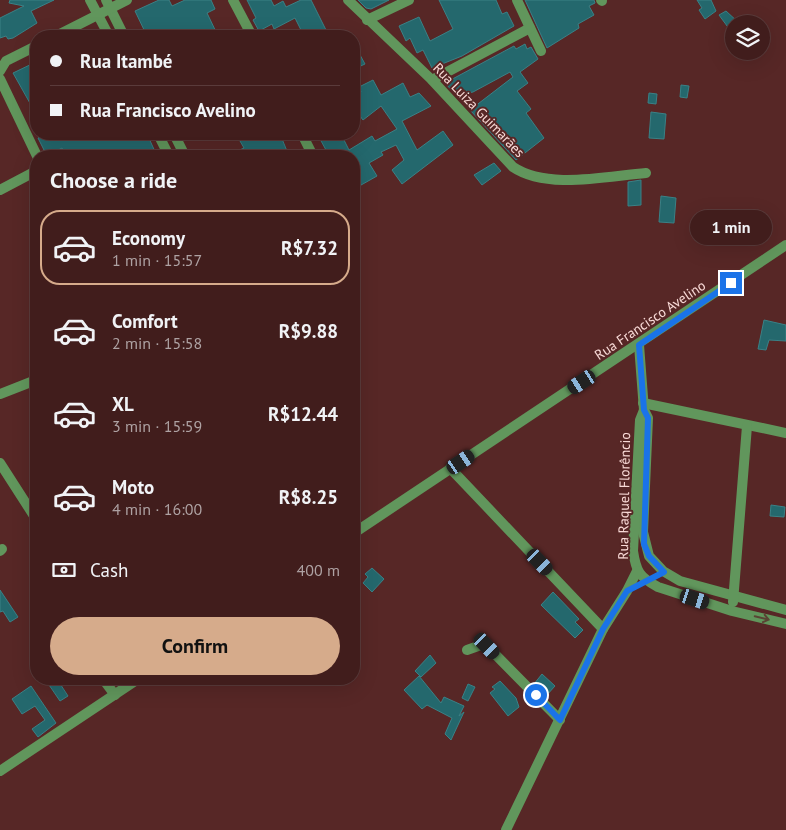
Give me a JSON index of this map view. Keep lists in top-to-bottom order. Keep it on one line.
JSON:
{"streets":{"street":["Rua Luiza Guimarães","Rua Francisco Avelino","Rua Raquel Florêncio"]},"page":{"banner":["Rua Itambé","Rua Francisco Avelino"],"heading":"Choose a ride","bubble":"1 min","list":[{"name":"Economy","note":"1 min · 15:57","value":"R$7.32"},{"name":"Comfort","note":"2 min · 15:58","value":"R$9.88"},{"name":"XL","note":"3 min · 15:59","value":"R$12.44"},{"name":"Moto","note":"4 min · 16:00","value":"R$8.25"}],"pay":["Cash","400 m"],"buttons":"Confirm"}}
